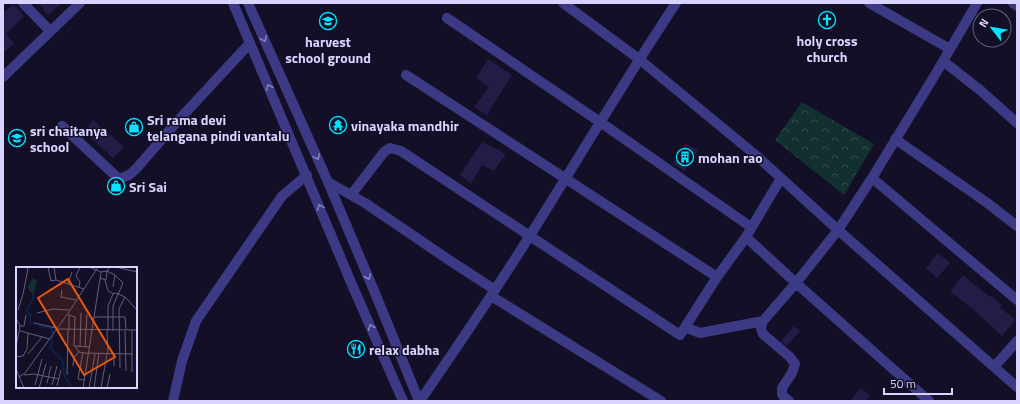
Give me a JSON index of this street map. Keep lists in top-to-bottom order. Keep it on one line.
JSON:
{"places":{"church":["holy cross church"],"school or university":["harvest school ground","sri chaitanya school"],"temple":["vinayaka mandhir"],"shop":["Sri rama devi telangana pindi vantalu","Sri Sai"],"building":["mohan rao"],"restaurant":["relax dabha"]},"scale_bar":"50 m","north":"top left"}
